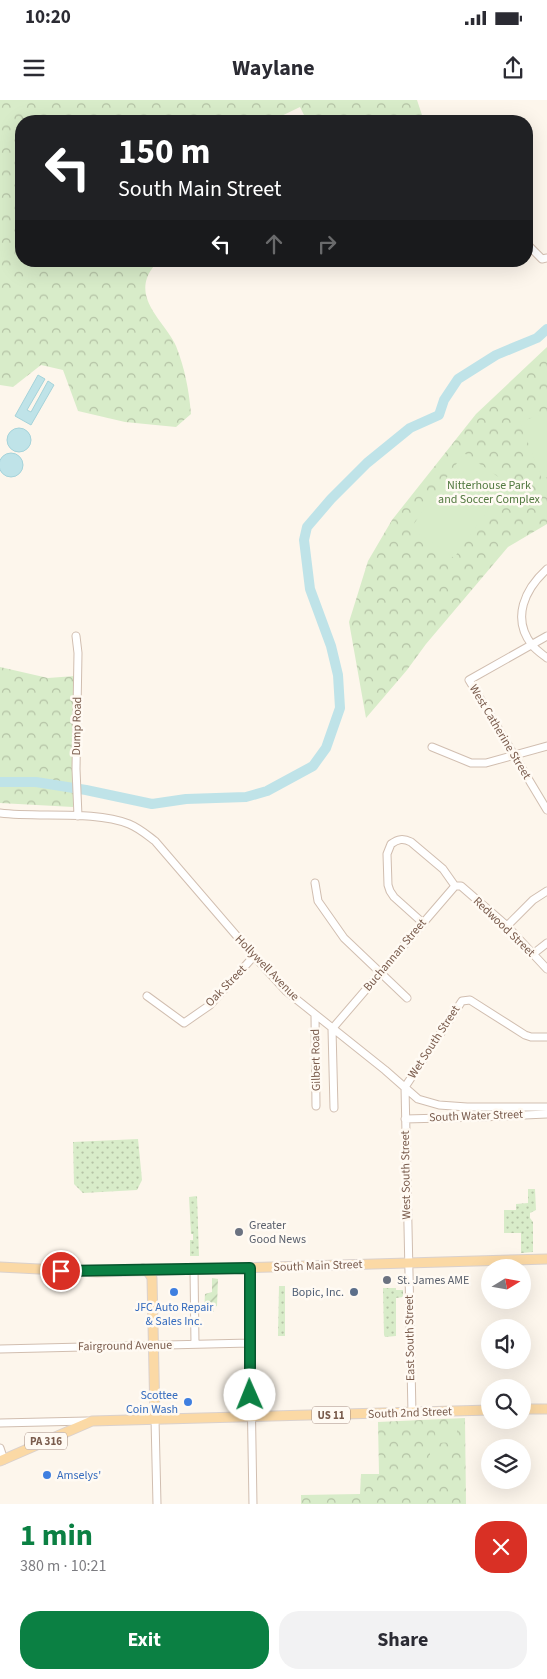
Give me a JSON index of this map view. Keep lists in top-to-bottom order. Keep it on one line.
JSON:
{"streets":{"main road":["South Main Street","South 2nd Street","US 11","PA 316"],"street":["Dump Road","West Catherine Street","Redwood Street","Buchannan Street","Hollywell Avenue","Oak Street","Wet South Street","Gilbert Road","South Water Street","West South Street","East South Street","Fairground Avenue"]},"crossings":[["Dump Road","Hollywell Avenue"],["Redwood Street","Buchannan Street"],["Buchannan Street","Hollywell Avenue"],["Hollywell Avenue","Oak Street"],["Hollywell Avenue","Wet South Street"],["Hollywell Avenue","Gilbert Road"],["Hollywell Avenue","West South Street"],["Wet South Street","West South Street"],["South Water Street","West South Street"],["West South Street","South Main Street"],["West South Street","East South Street"],["South Main Street","East South Street"],["East South Street","South 2nd Street"],["South 2nd Street","PA 316"]],"parks":["Nitterhouse Park and Soccer Complex"],"places":["Greater Good News","St. James AME","JFC Auto Repair & Sales Inc.","Bopic, Inc.","Scottee Coin Wash","Amselys'"],"north":"right","page":{"status":"10:20","header":"Waylane","turn":["150 m","South Main Street"],"heading":["1 min","380 m · 10:21"],"buttons":["Exit","Share"]}}
